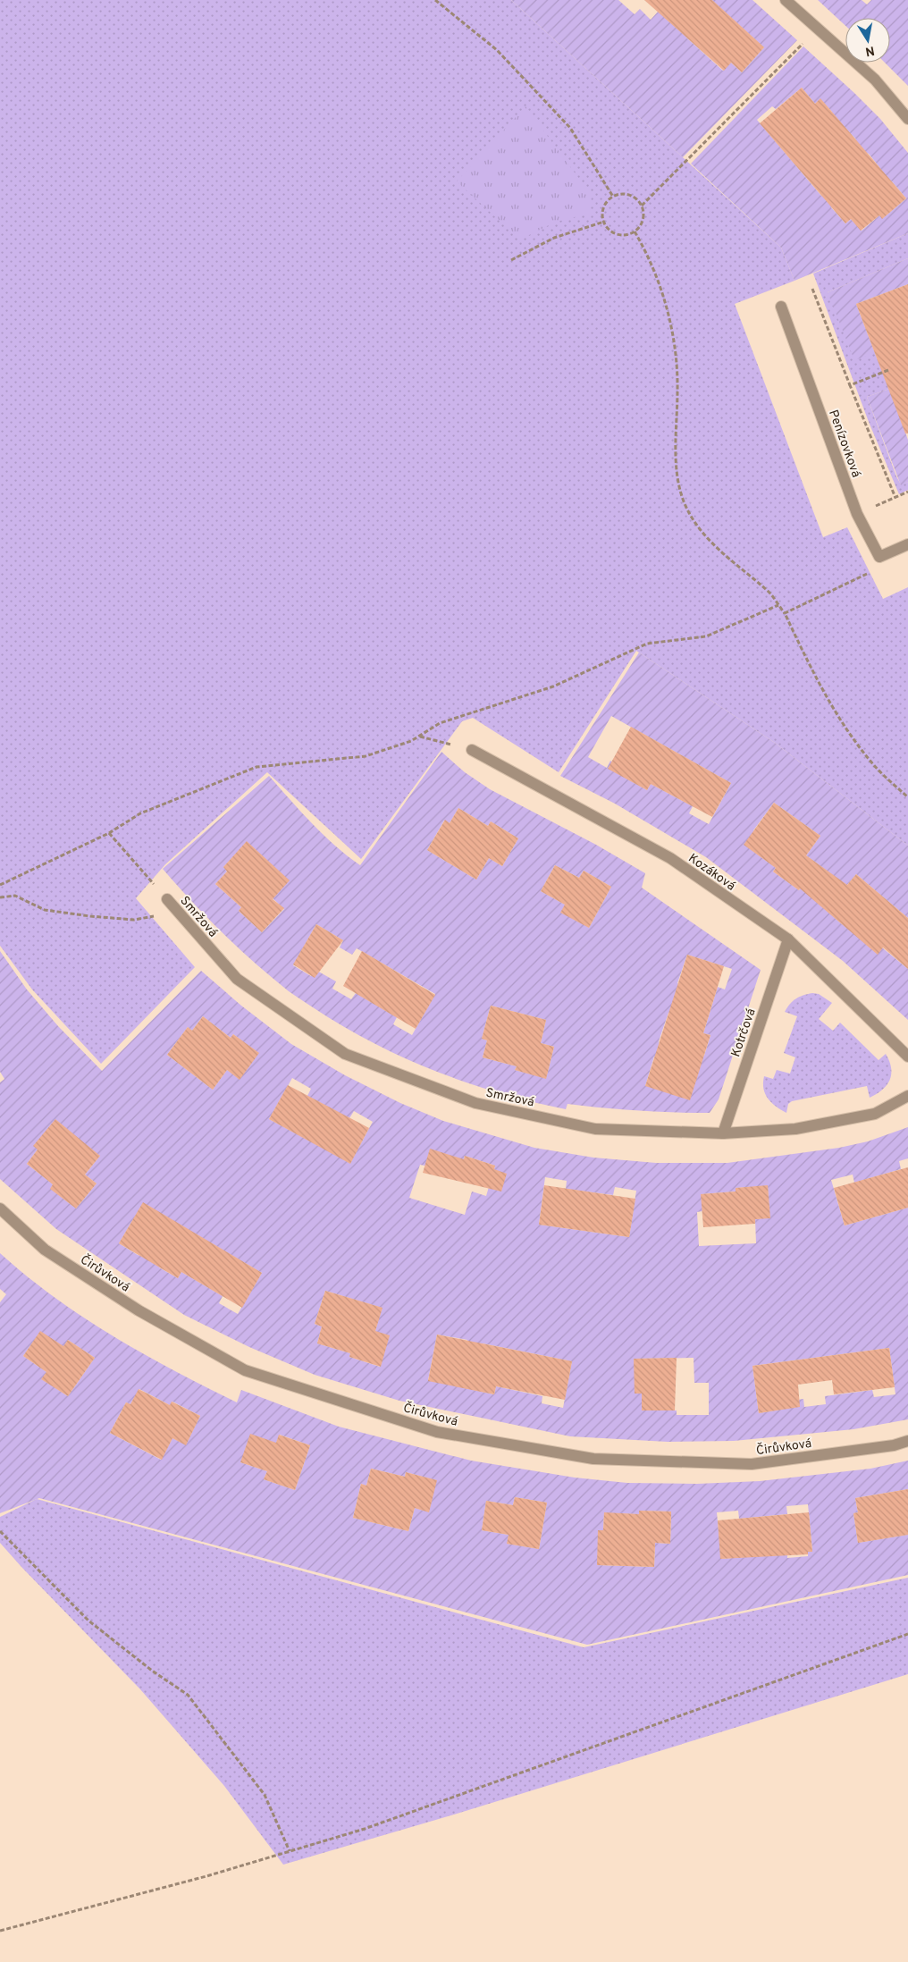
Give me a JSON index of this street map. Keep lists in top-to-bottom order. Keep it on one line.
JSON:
{"streets":{"street":["Penízovková","Kozáková","Smržová","Kotrčová","Čirůvková"]},"crossings":[["Kozáková","Kotrčová"],["Smržová","Kotrčová"]],"north":"bottom"}
